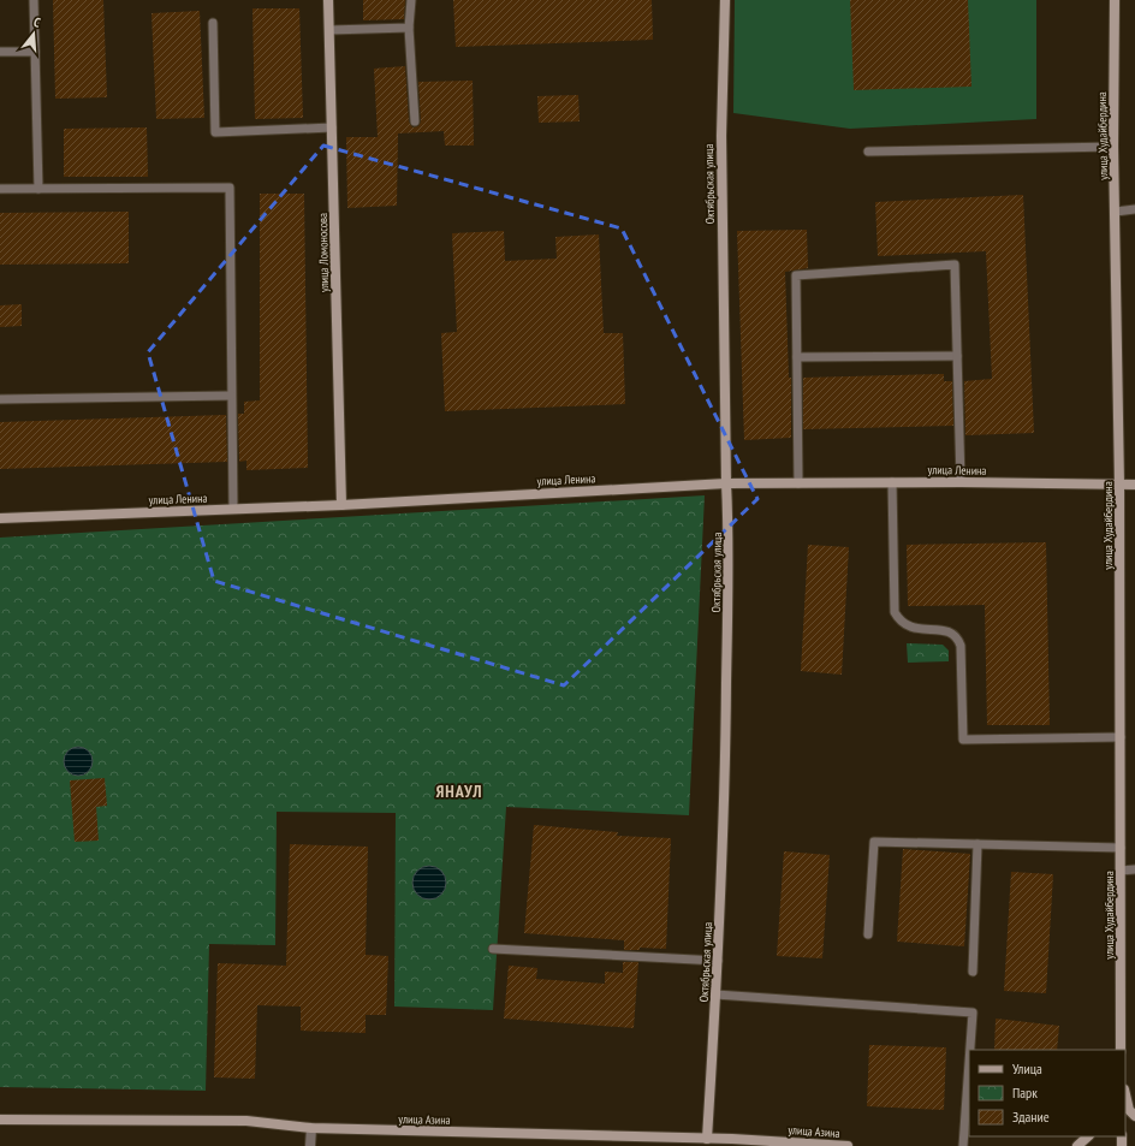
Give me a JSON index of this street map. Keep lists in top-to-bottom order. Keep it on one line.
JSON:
{"streets":{"street":["улица Худайбердина","Октябрьская улица","улица Ломоносова","улица Ленина","улица Азина"]},"crossings":[["улица Худайбердина","улица Ленина"],["Октябрьская улица","улица Ленина"],["Октябрьская улица","улица Азина"],["улица Ломоносова","улица Ленина"]],"districts":["ЯНАУЛ"],"legend":["Улица","Парк","Здание"],"north":"top"}
